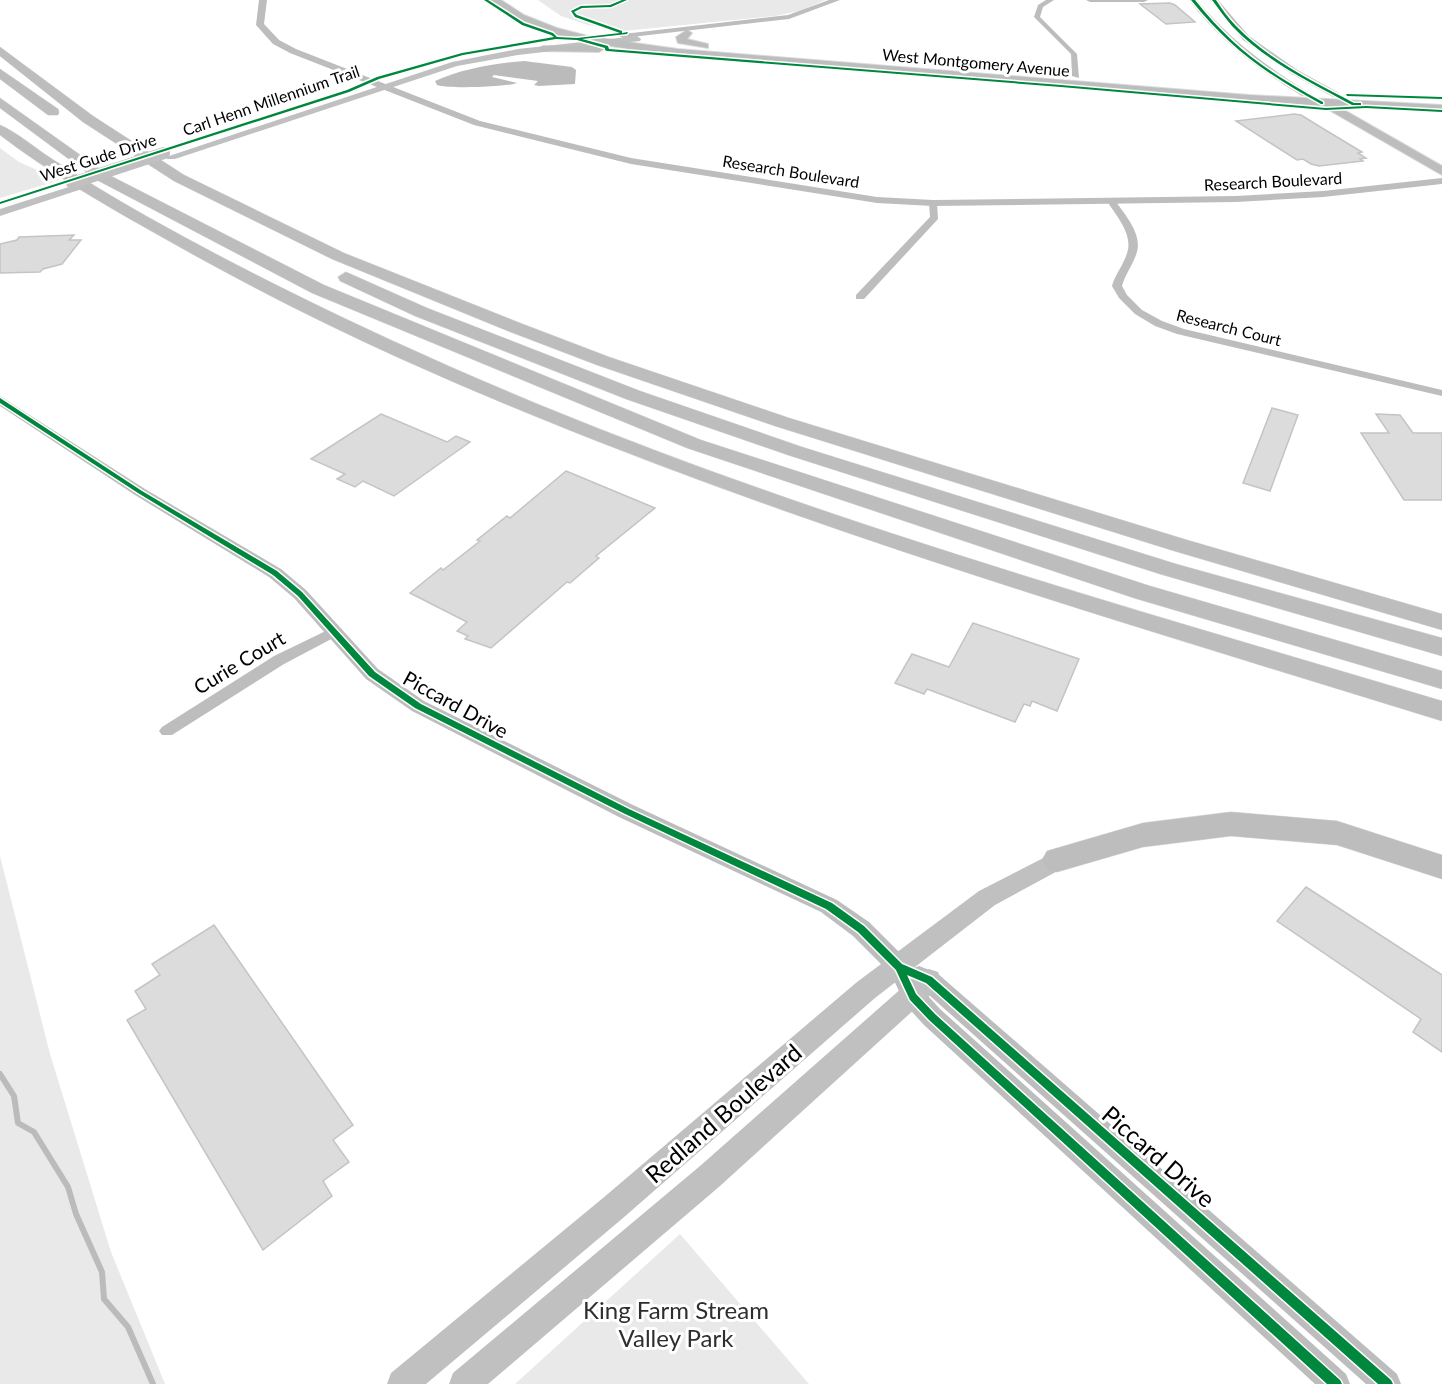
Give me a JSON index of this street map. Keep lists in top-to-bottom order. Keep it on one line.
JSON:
{"streets":{"main road":["West Montgomery Avenue","West Gude Drive","Redland Boulevard"],"street":["Research Boulevard","Research Court","Curie Court","Piccard Drive"],"cycle path":["Carl Henn Millennium Trail"]},"crossings":[["West Montgomery Avenue","West Gude Drive"],["West Gude Drive","Research Boulevard"],["Research Boulevard","Research Court"],["Curie Court","Piccard Drive"],["Piccard Drive","Redland Boulevard"]],"parks":["King Farm Stream Valley Park"]}
